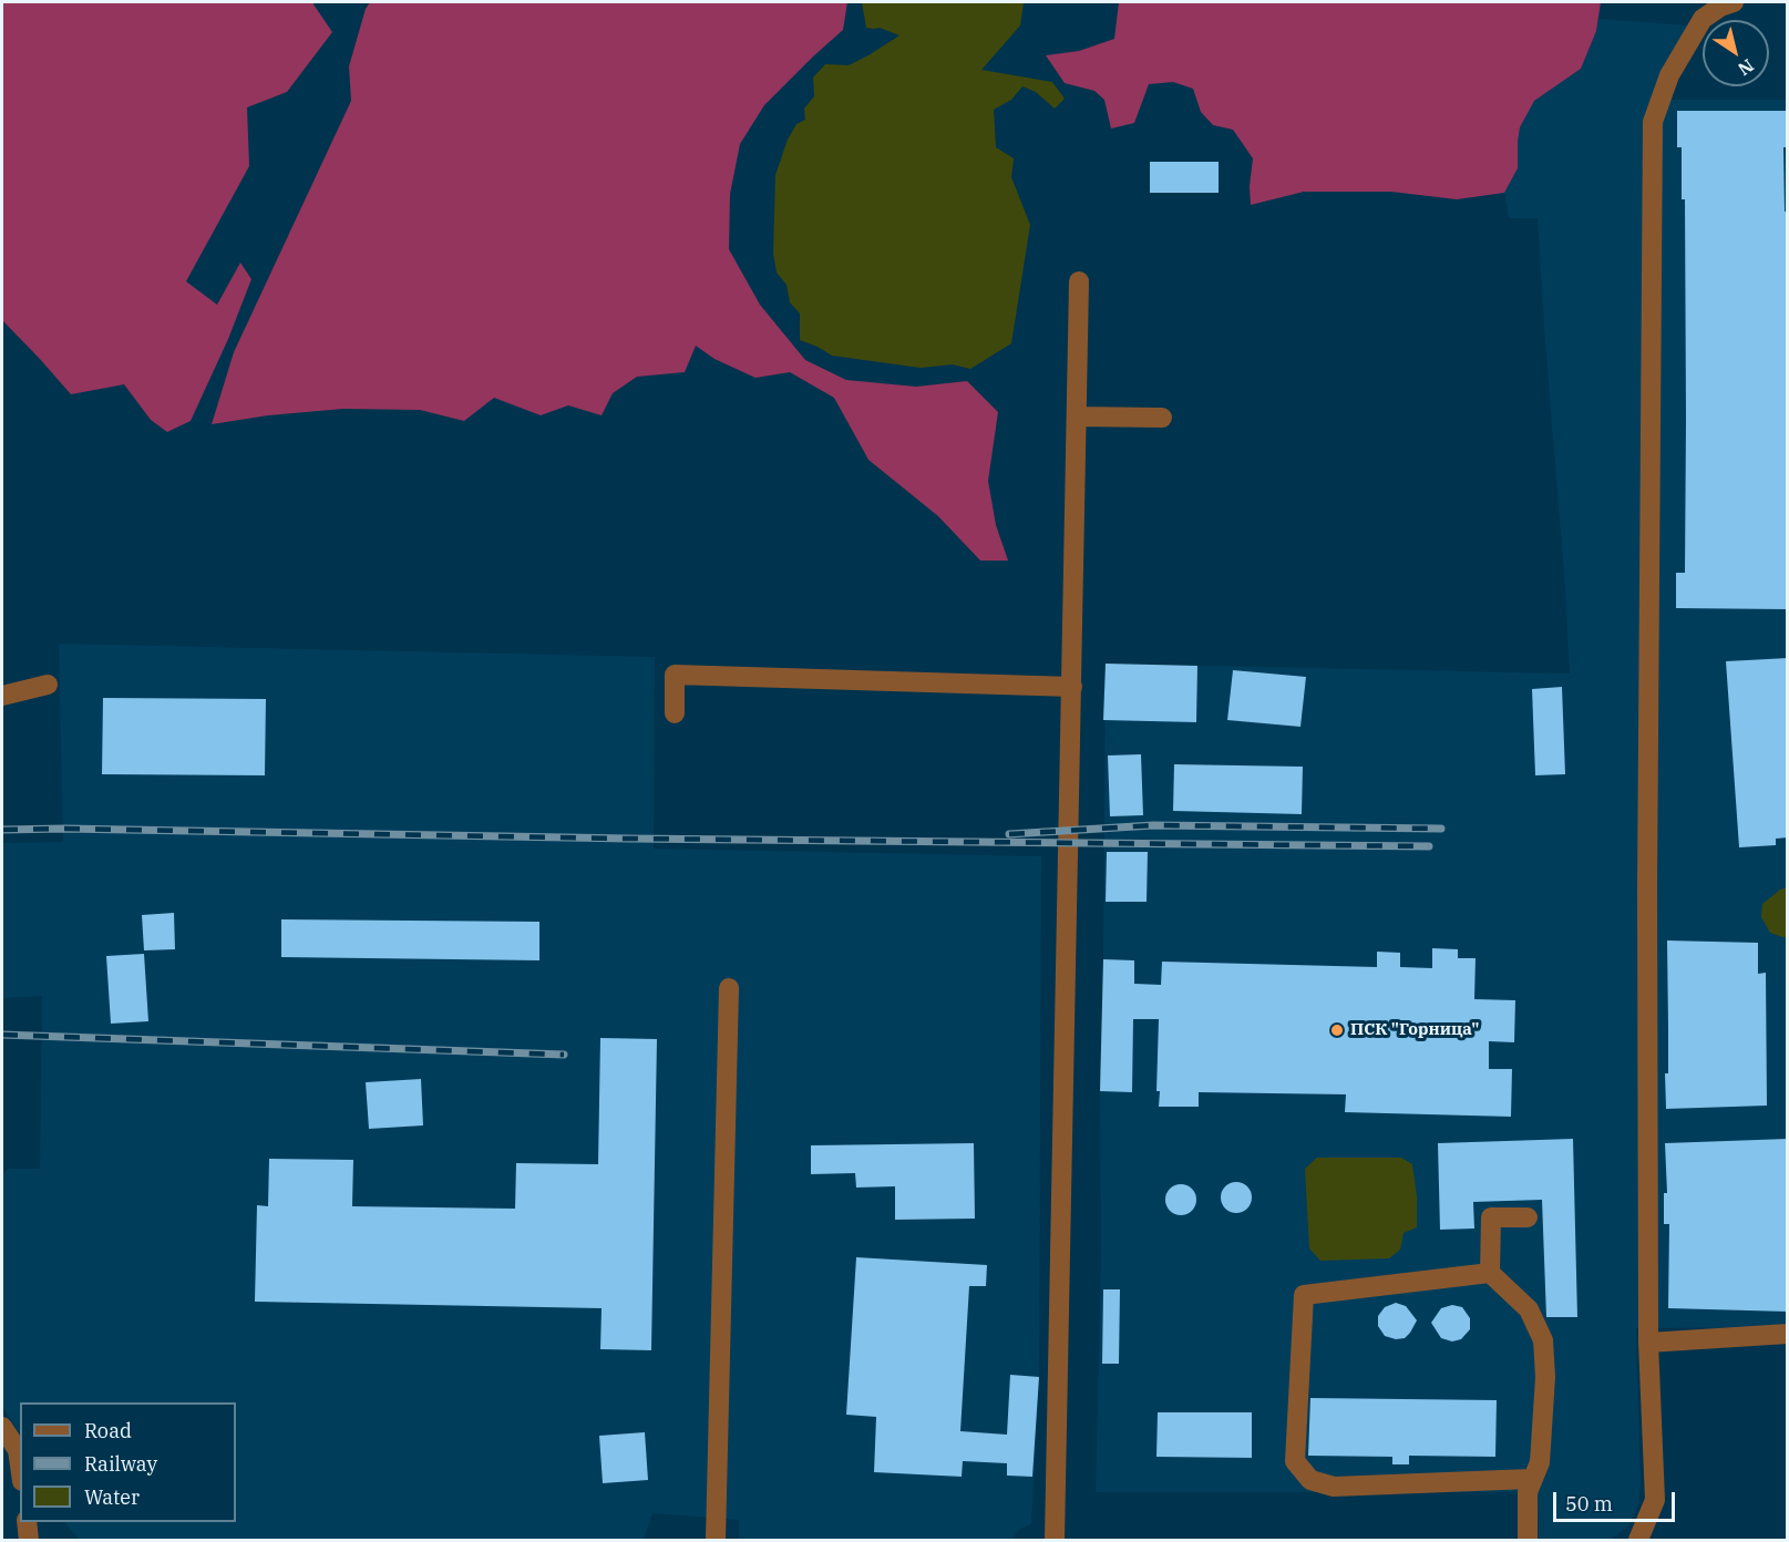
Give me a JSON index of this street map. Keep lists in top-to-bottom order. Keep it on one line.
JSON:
{"places":["ПСК \"Горница\""],"legend":["Road","Railway","Water"],"scale_bar":"50 m","north":"bottom right"}
